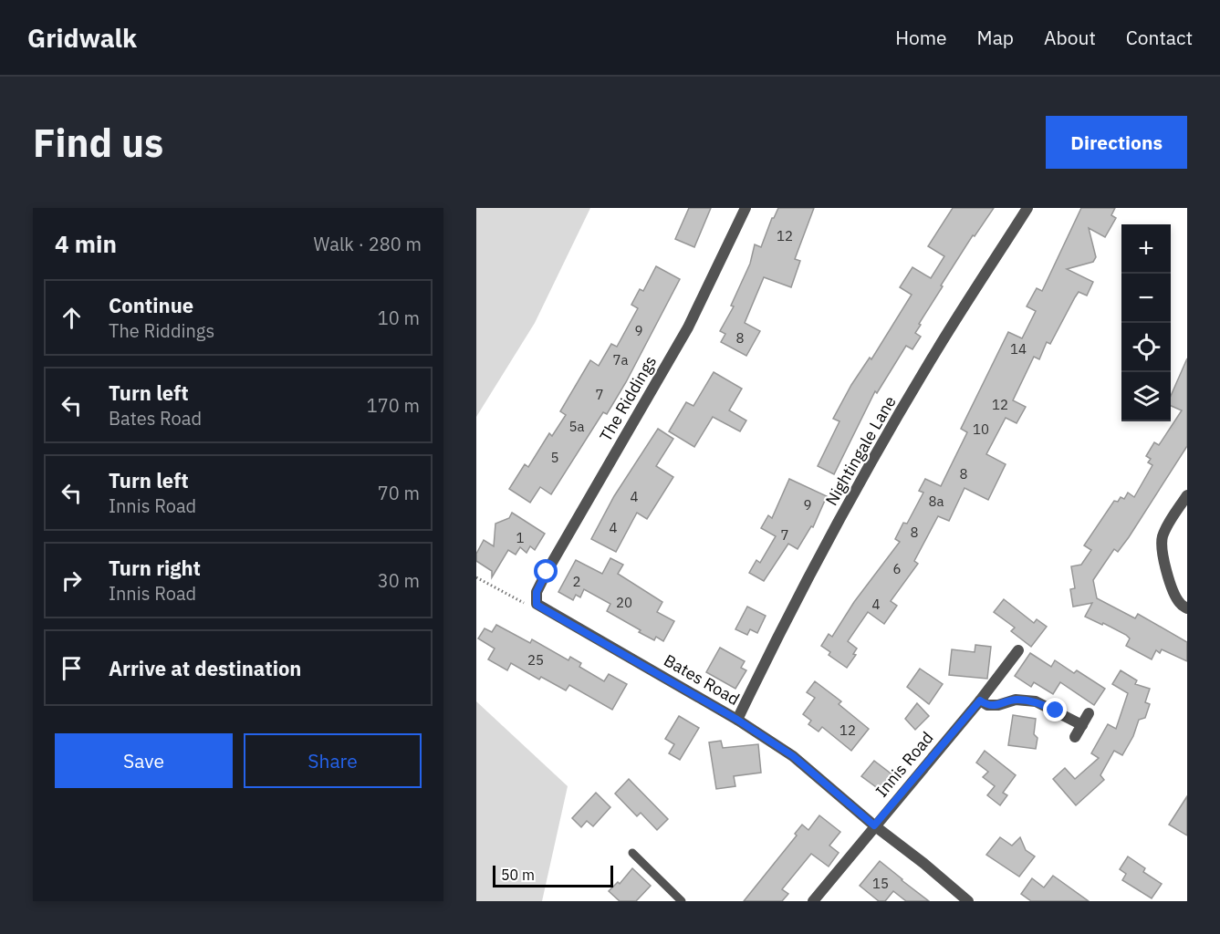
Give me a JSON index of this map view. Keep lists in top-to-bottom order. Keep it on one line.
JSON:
{"streets":{"street":["The Riddings","Nightingale Lane","Bates Road","Innis Road"]},"crossings":[["The Riddings","Bates Road"],["Nightingale Lane","Bates Road"],["Bates Road","Innis Road"]],"house_numbers":["12","9","8","14","7a","7","12","5a","10","5","8","4","8a","9","4","8","7","1","6","2","20","4","25","12","15"],"scale_bar":"50 m","page":{"header":"Gridwalk","nav":["Home","Map","About","Contact"],"buttons":["Directions",["Save","Share"]],"title":"Find us","heading":["4 min","Walk · 280 m"],"map_buttons":["+","−"],"list":[["Continue","The Riddings","10 m"],["Turn left","Bates Road","170 m"],["Turn left","Innis Road","70 m"],["Turn right","Innis Road","30 m"],"Arrive at destination"],"scale":"50 m"}}
